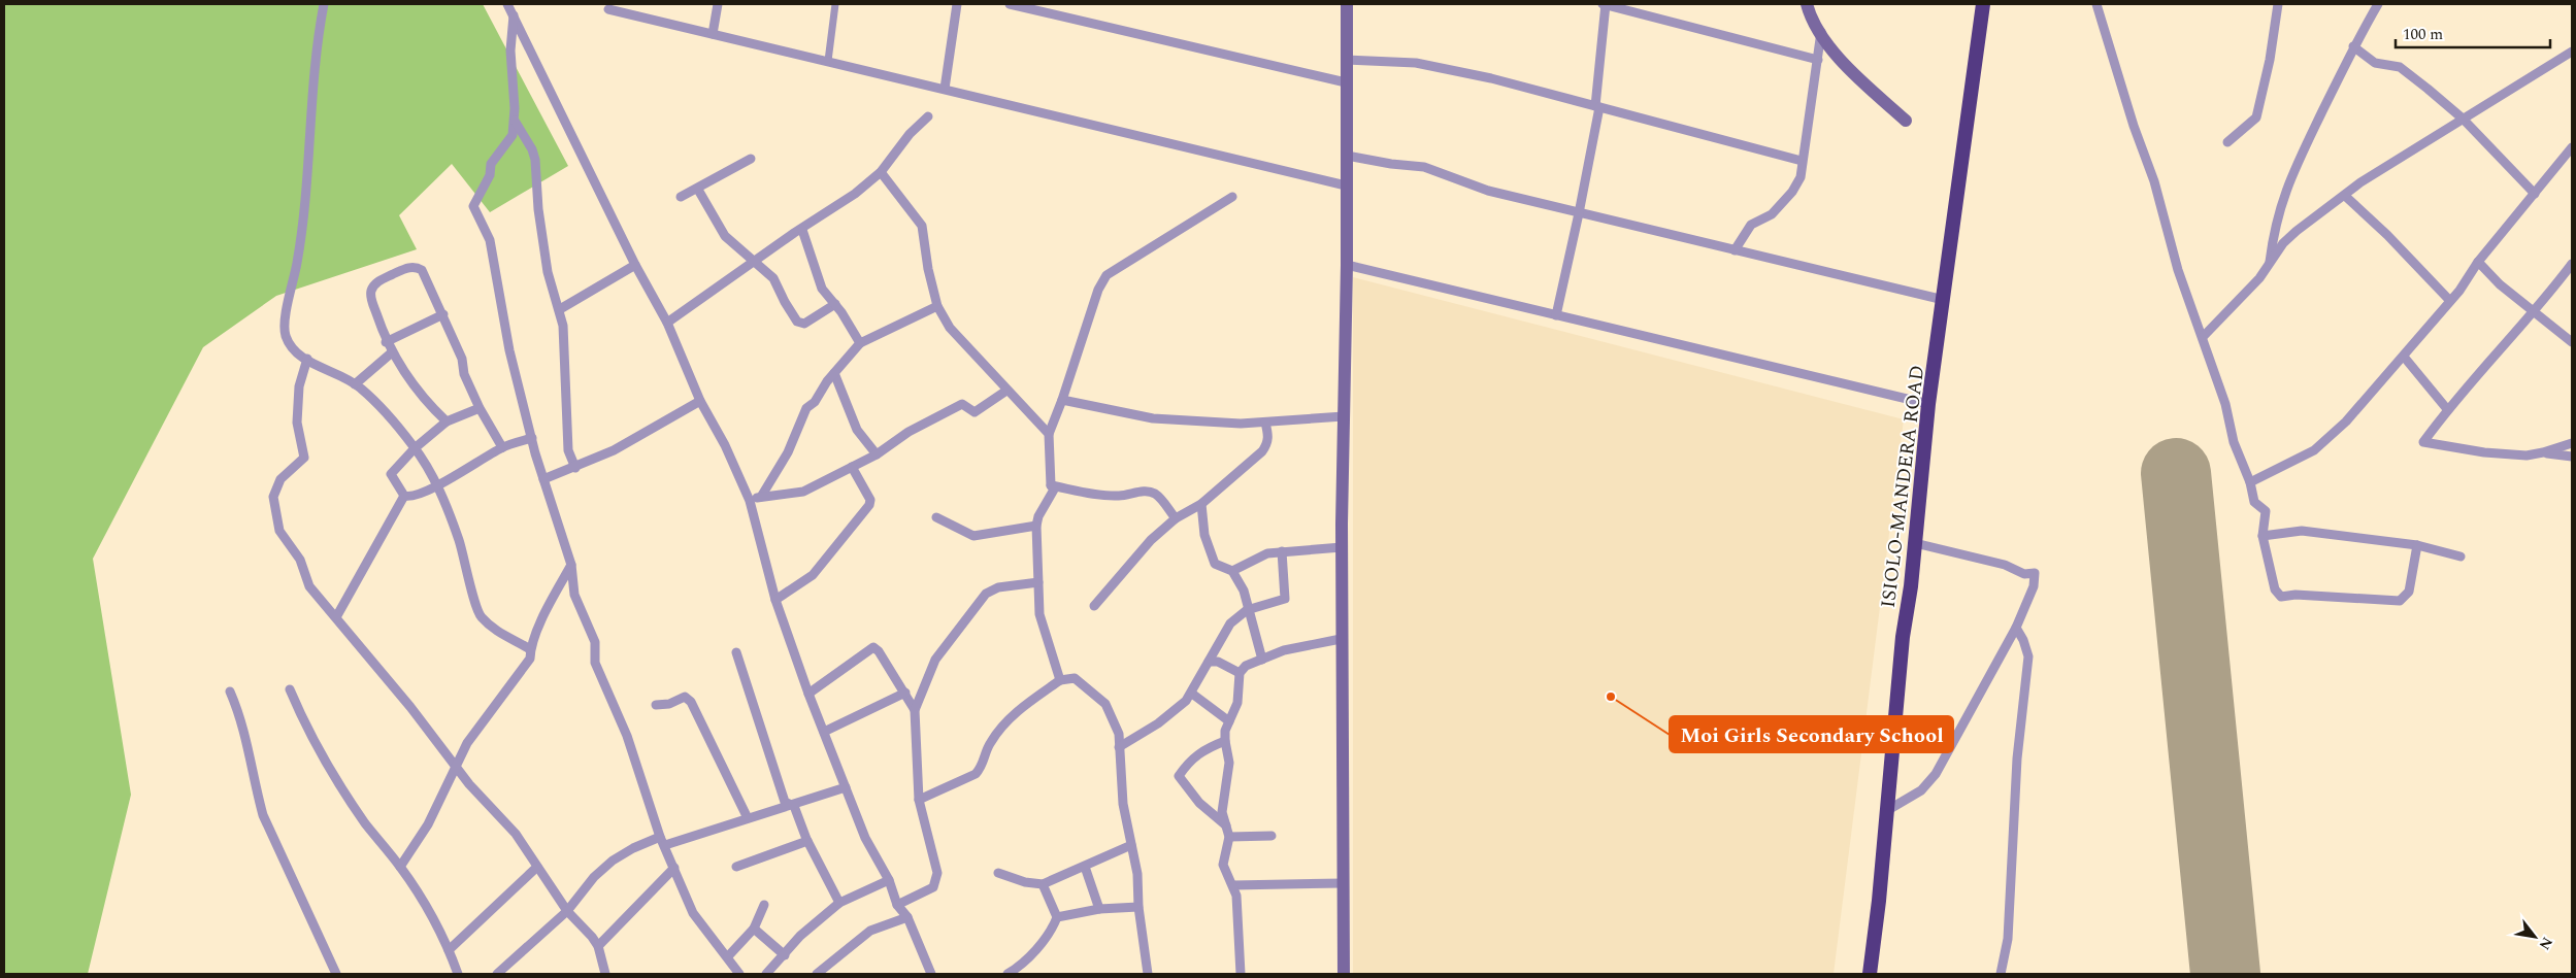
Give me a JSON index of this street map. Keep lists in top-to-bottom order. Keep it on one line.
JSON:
{"streets":{"highway":["ISIOLO-MANDERA ROAD"]},"places":["Moi Girls Secondary School"],"scale_bar":"100 m","north":"bottom right"}
